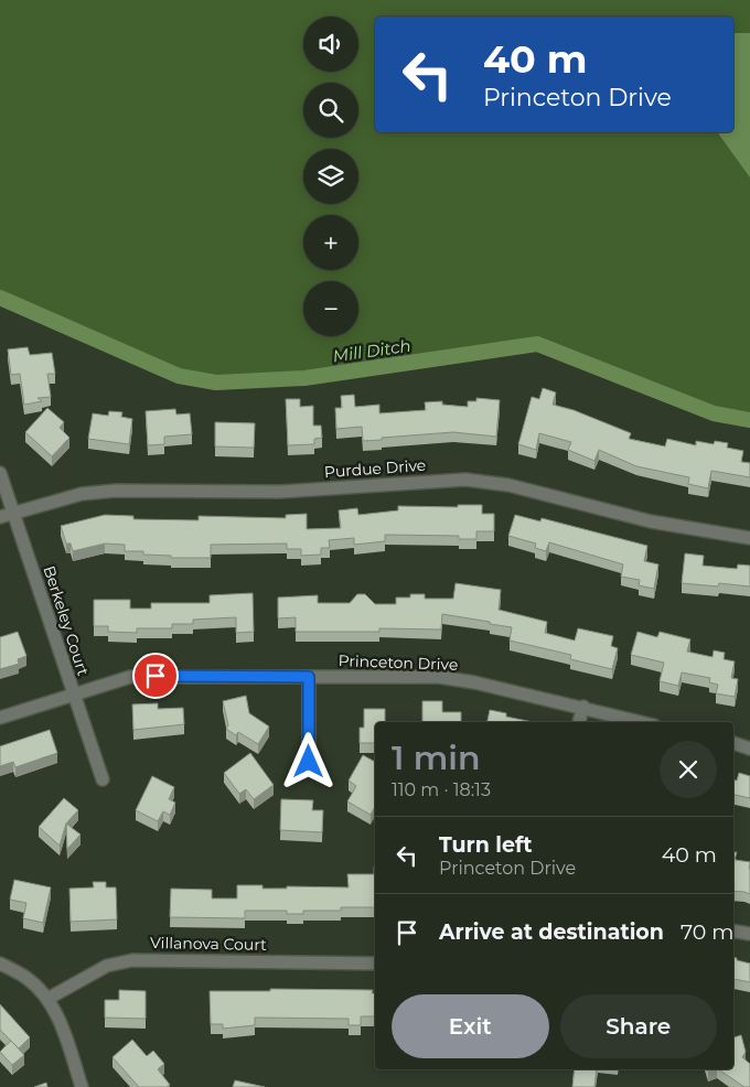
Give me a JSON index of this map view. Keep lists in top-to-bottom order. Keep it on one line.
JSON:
{"streets":{"street":["Purdue Drive","Berkeley Court","Princeton Drive","Villanova Court"]},"crossings":[["Purdue Drive","Berkeley Court"],["Berkeley Court","Princeton Drive"]],"water":["Mill Ditch"],"page":{"map_buttons":["+","−"],"turn":["40 m","Princeton Drive"],"heading":["1 min","110 m · 18:13"],"list":[{"name":"Turn left","note":"Princeton Drive","value":"40 m"},{"name":"Arrive at destination","value":"70 m"}],"buttons":["Exit","Share"]}}
